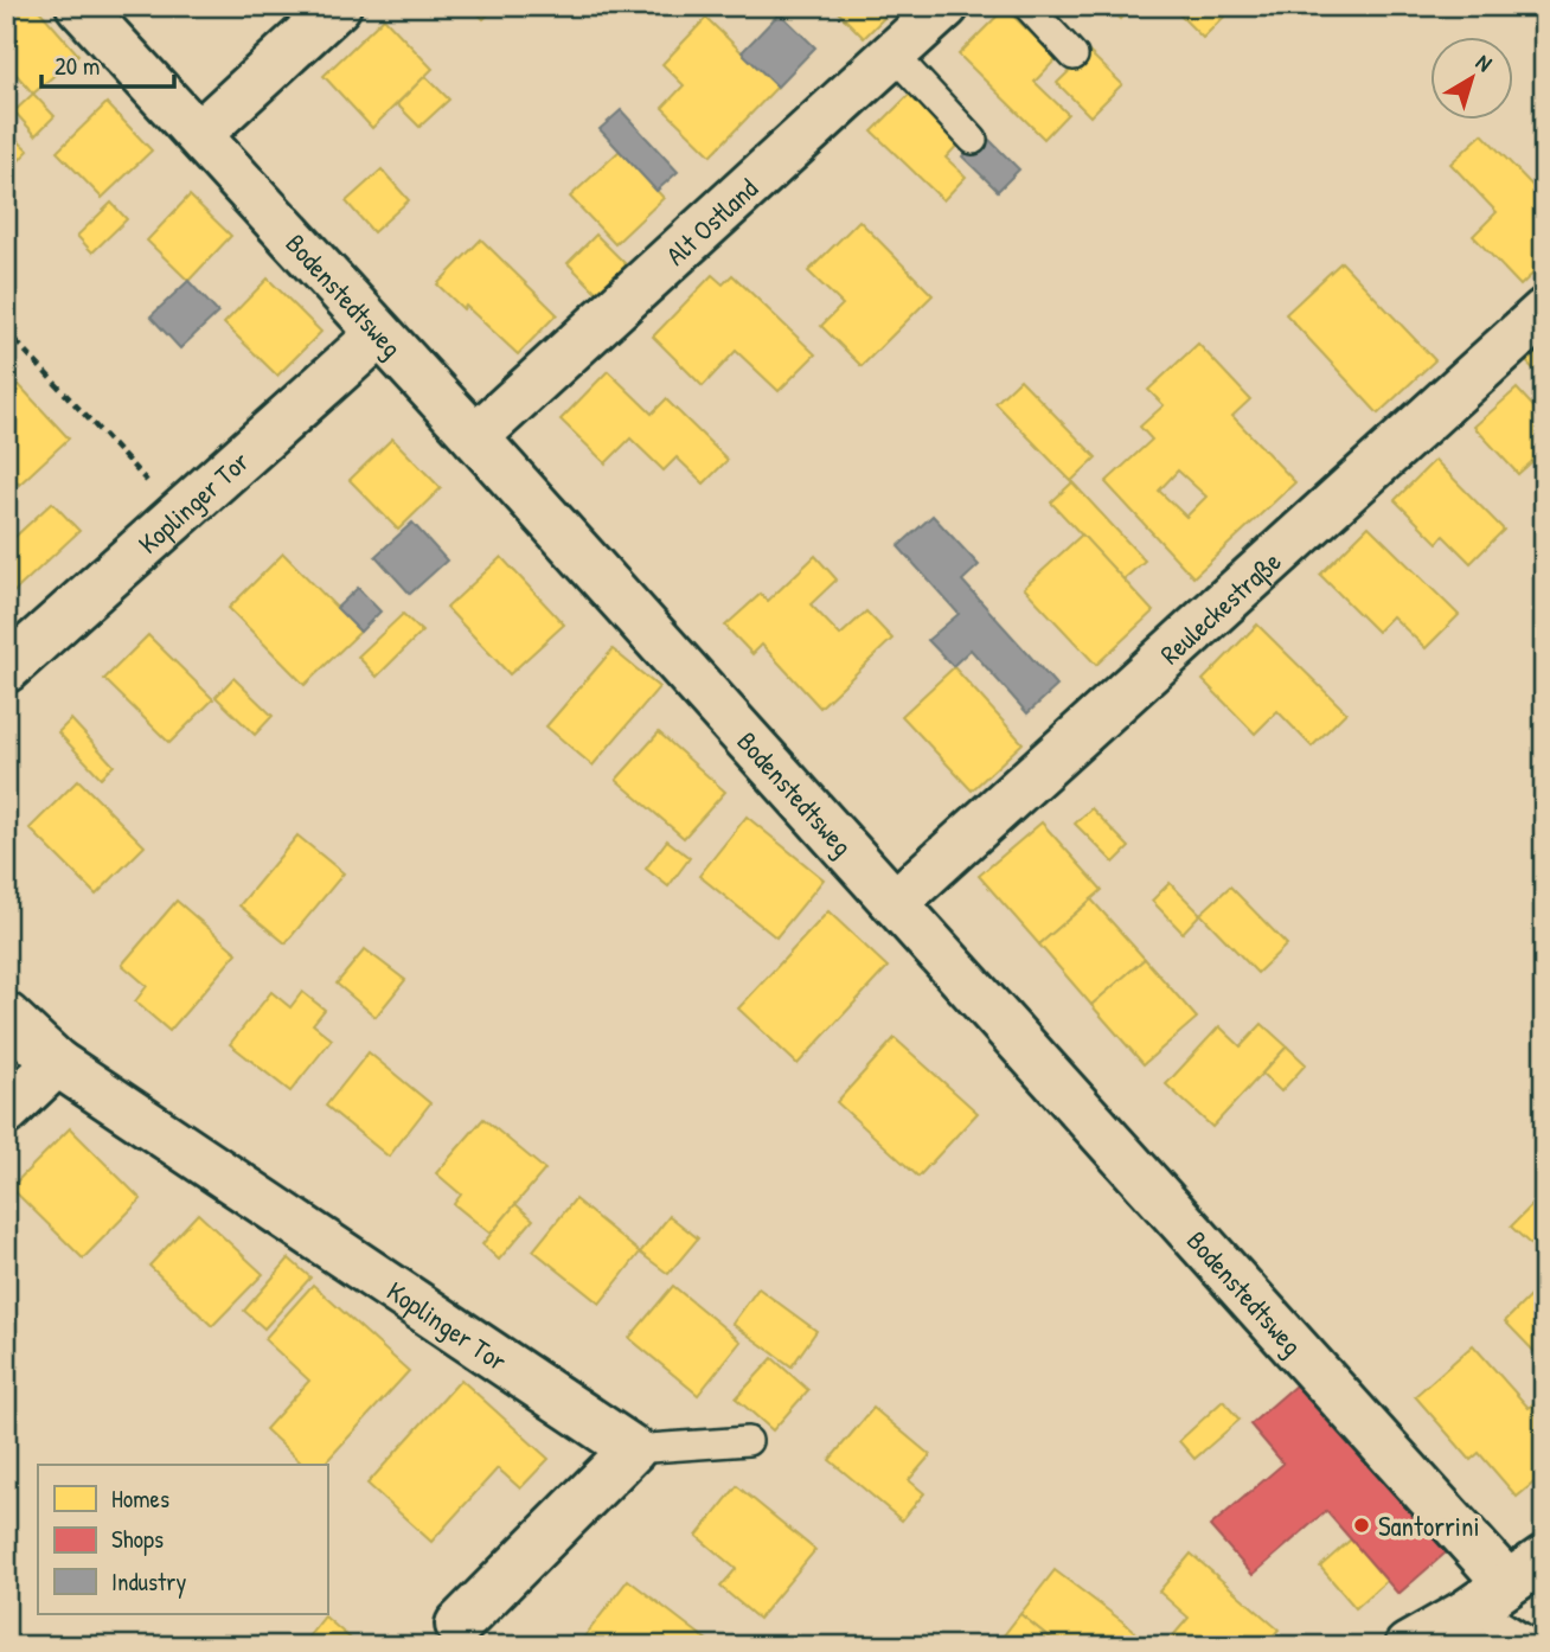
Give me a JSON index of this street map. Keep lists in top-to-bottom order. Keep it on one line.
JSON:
{"streets":{"street":["Alt Ostland","Bodenstedtsweg","Koplinger Tor","Reuleckestraße"]},"crossings":[["Alt Ostland","Bodenstedtsweg"],["Bodenstedtsweg","Koplinger Tor"],["Bodenstedtsweg","Reuleckestraße"]],"places":["Santorrini"],"legend":["Homes","Shops","Industry"],"scale_bar":"20 m","north":"top right"}
